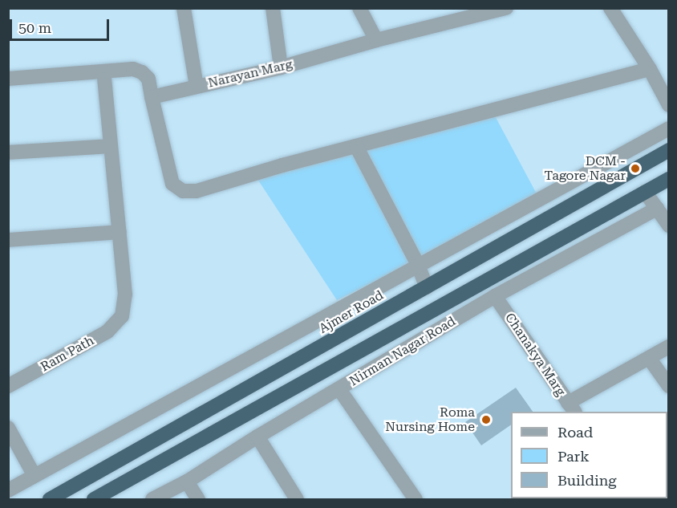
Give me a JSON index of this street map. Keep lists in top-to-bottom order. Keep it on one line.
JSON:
{"streets":{"highway":["Ajmer Road"],"street":["Narayan Marg","Nirman Nagar Road","Ram Path","Chanakya Marg"]},"crossings":[["Nirman Nagar Road","Chanakya Marg"]],"places":["DCM - Tagore Nagar","Roma Nursing Home"],"legend":["Road","Park","Building"],"scale_bar":"50 m"}
